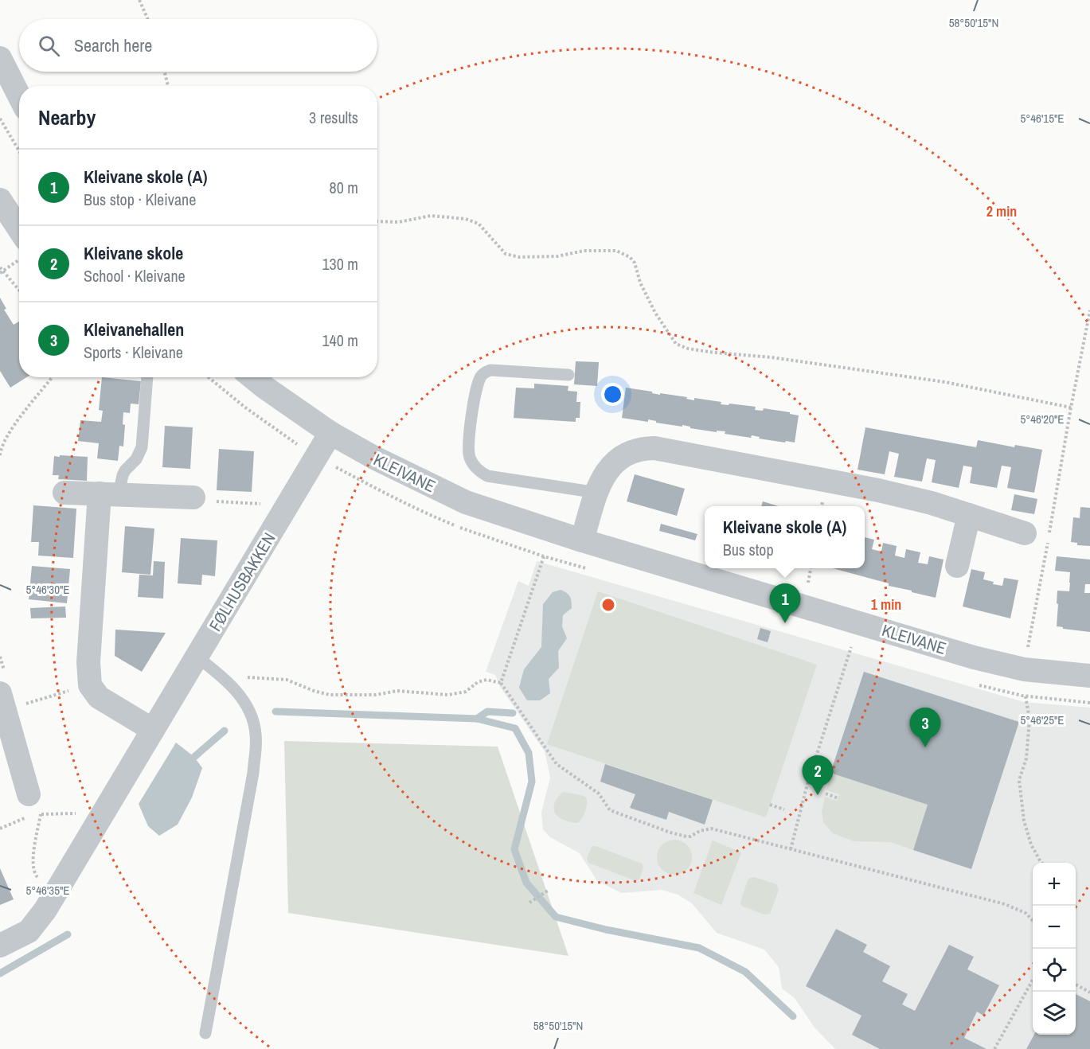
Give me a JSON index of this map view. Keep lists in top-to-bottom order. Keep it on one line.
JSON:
{"streets":{"street":["KLEIVANE","FØLHUSBAKKEN"]},"crossings":[["KLEIVANE","FØLHUSBAKKEN"]],"page":{"search":"Search here","heading":["Nearby","3 results"],"list":[{"mark":"1","name":"Kleivane skole (A)","note":"Bus stop · Kleivane","value":"80 m"},{"mark":"2","name":"Kleivane skole","note":"School · Kleivane","value":"130 m"},{"mark":"3","name":"Kleivanehallen","note":"Sports · Kleivane","value":"140 m"}],"popup":["Kleivane skole (A)","Bus stop"],"pins":["1","3","2"],"map_buttons":["+","−"]},"coordinates":["58°50'15\"N","5°46'15\"E","5°46'20\"E","5°46'30\"E","5°46'25\"E","5°46'35\"E"],"rings":["2 min","1 min"]}
